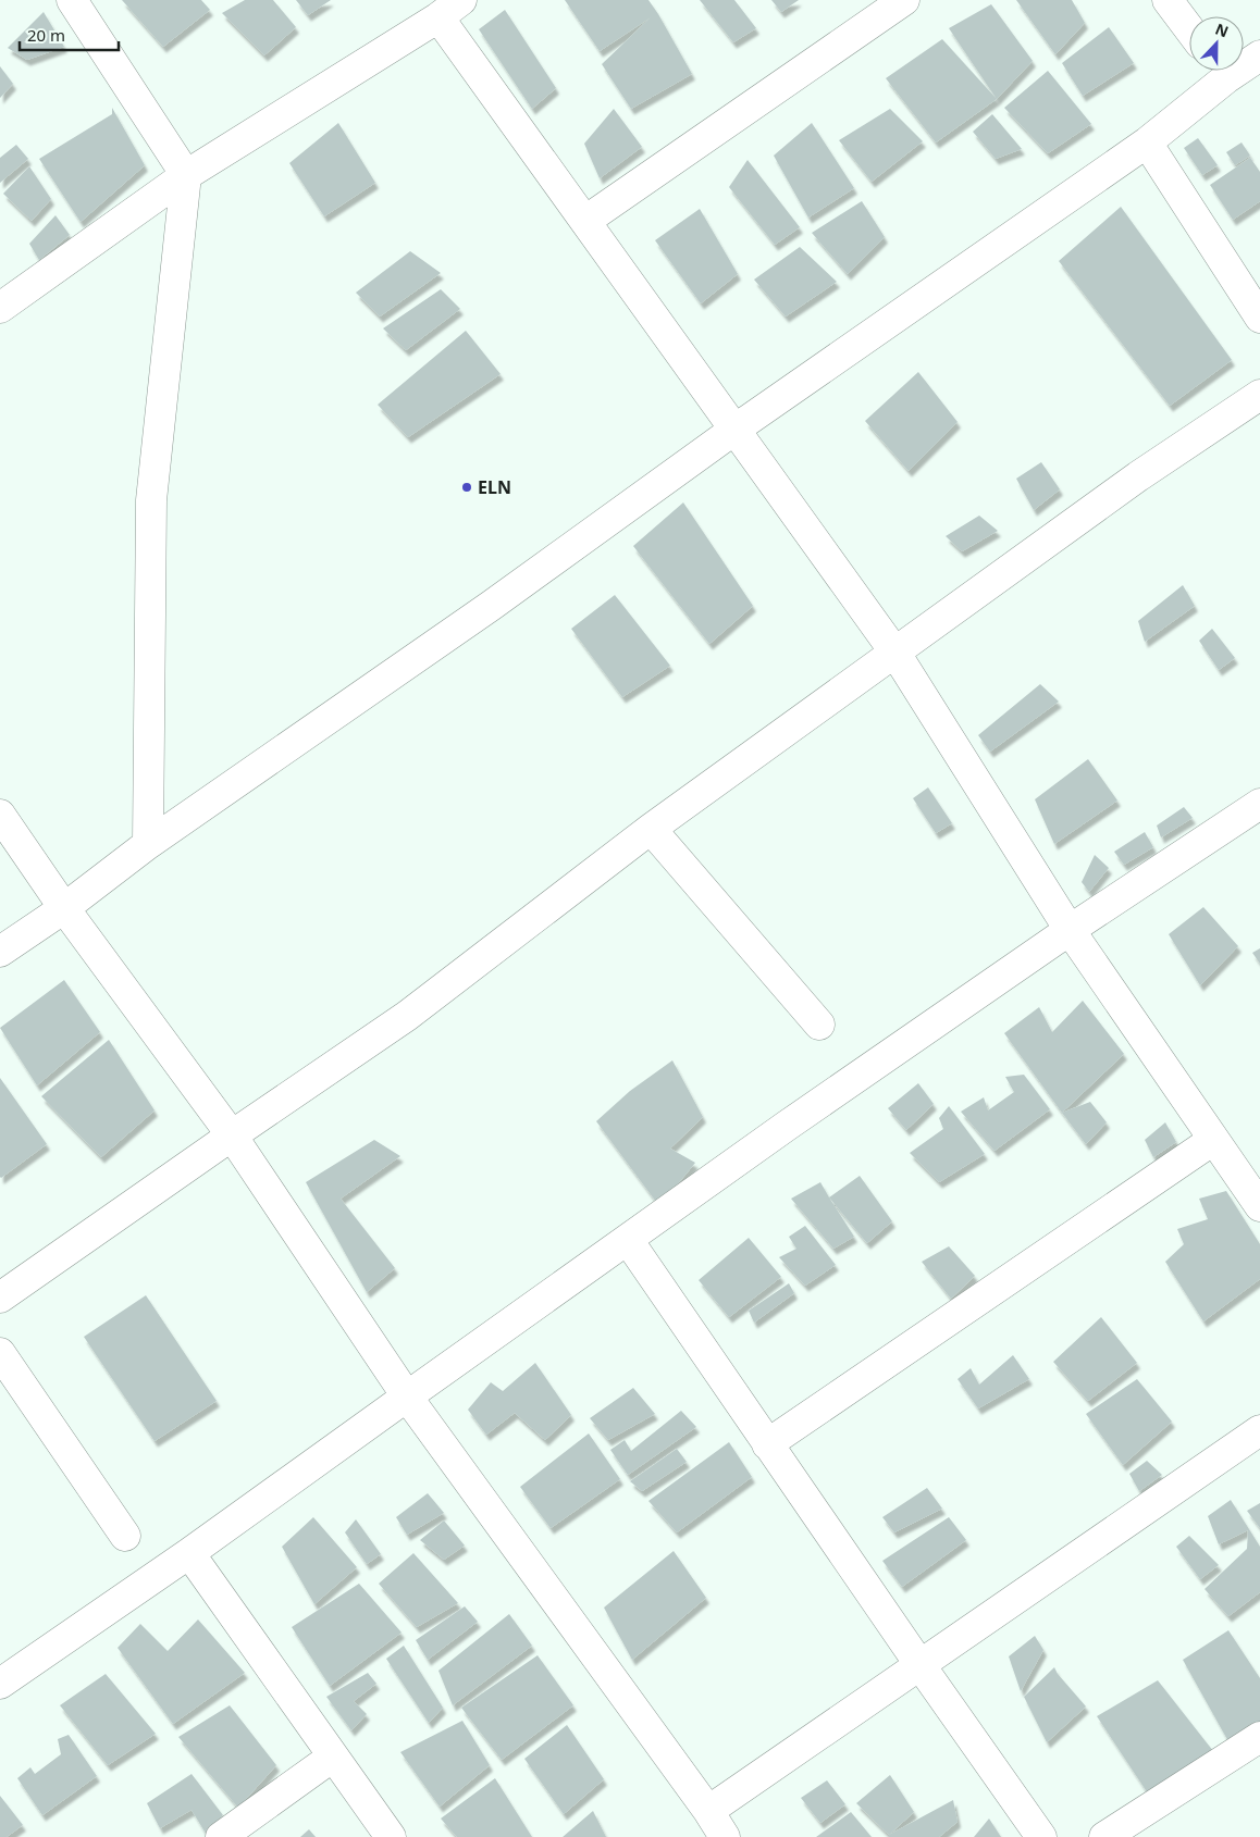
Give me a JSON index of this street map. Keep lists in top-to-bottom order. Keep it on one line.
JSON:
{"places":["ELN"],"scale_bar":"20 m","north":"top"}
